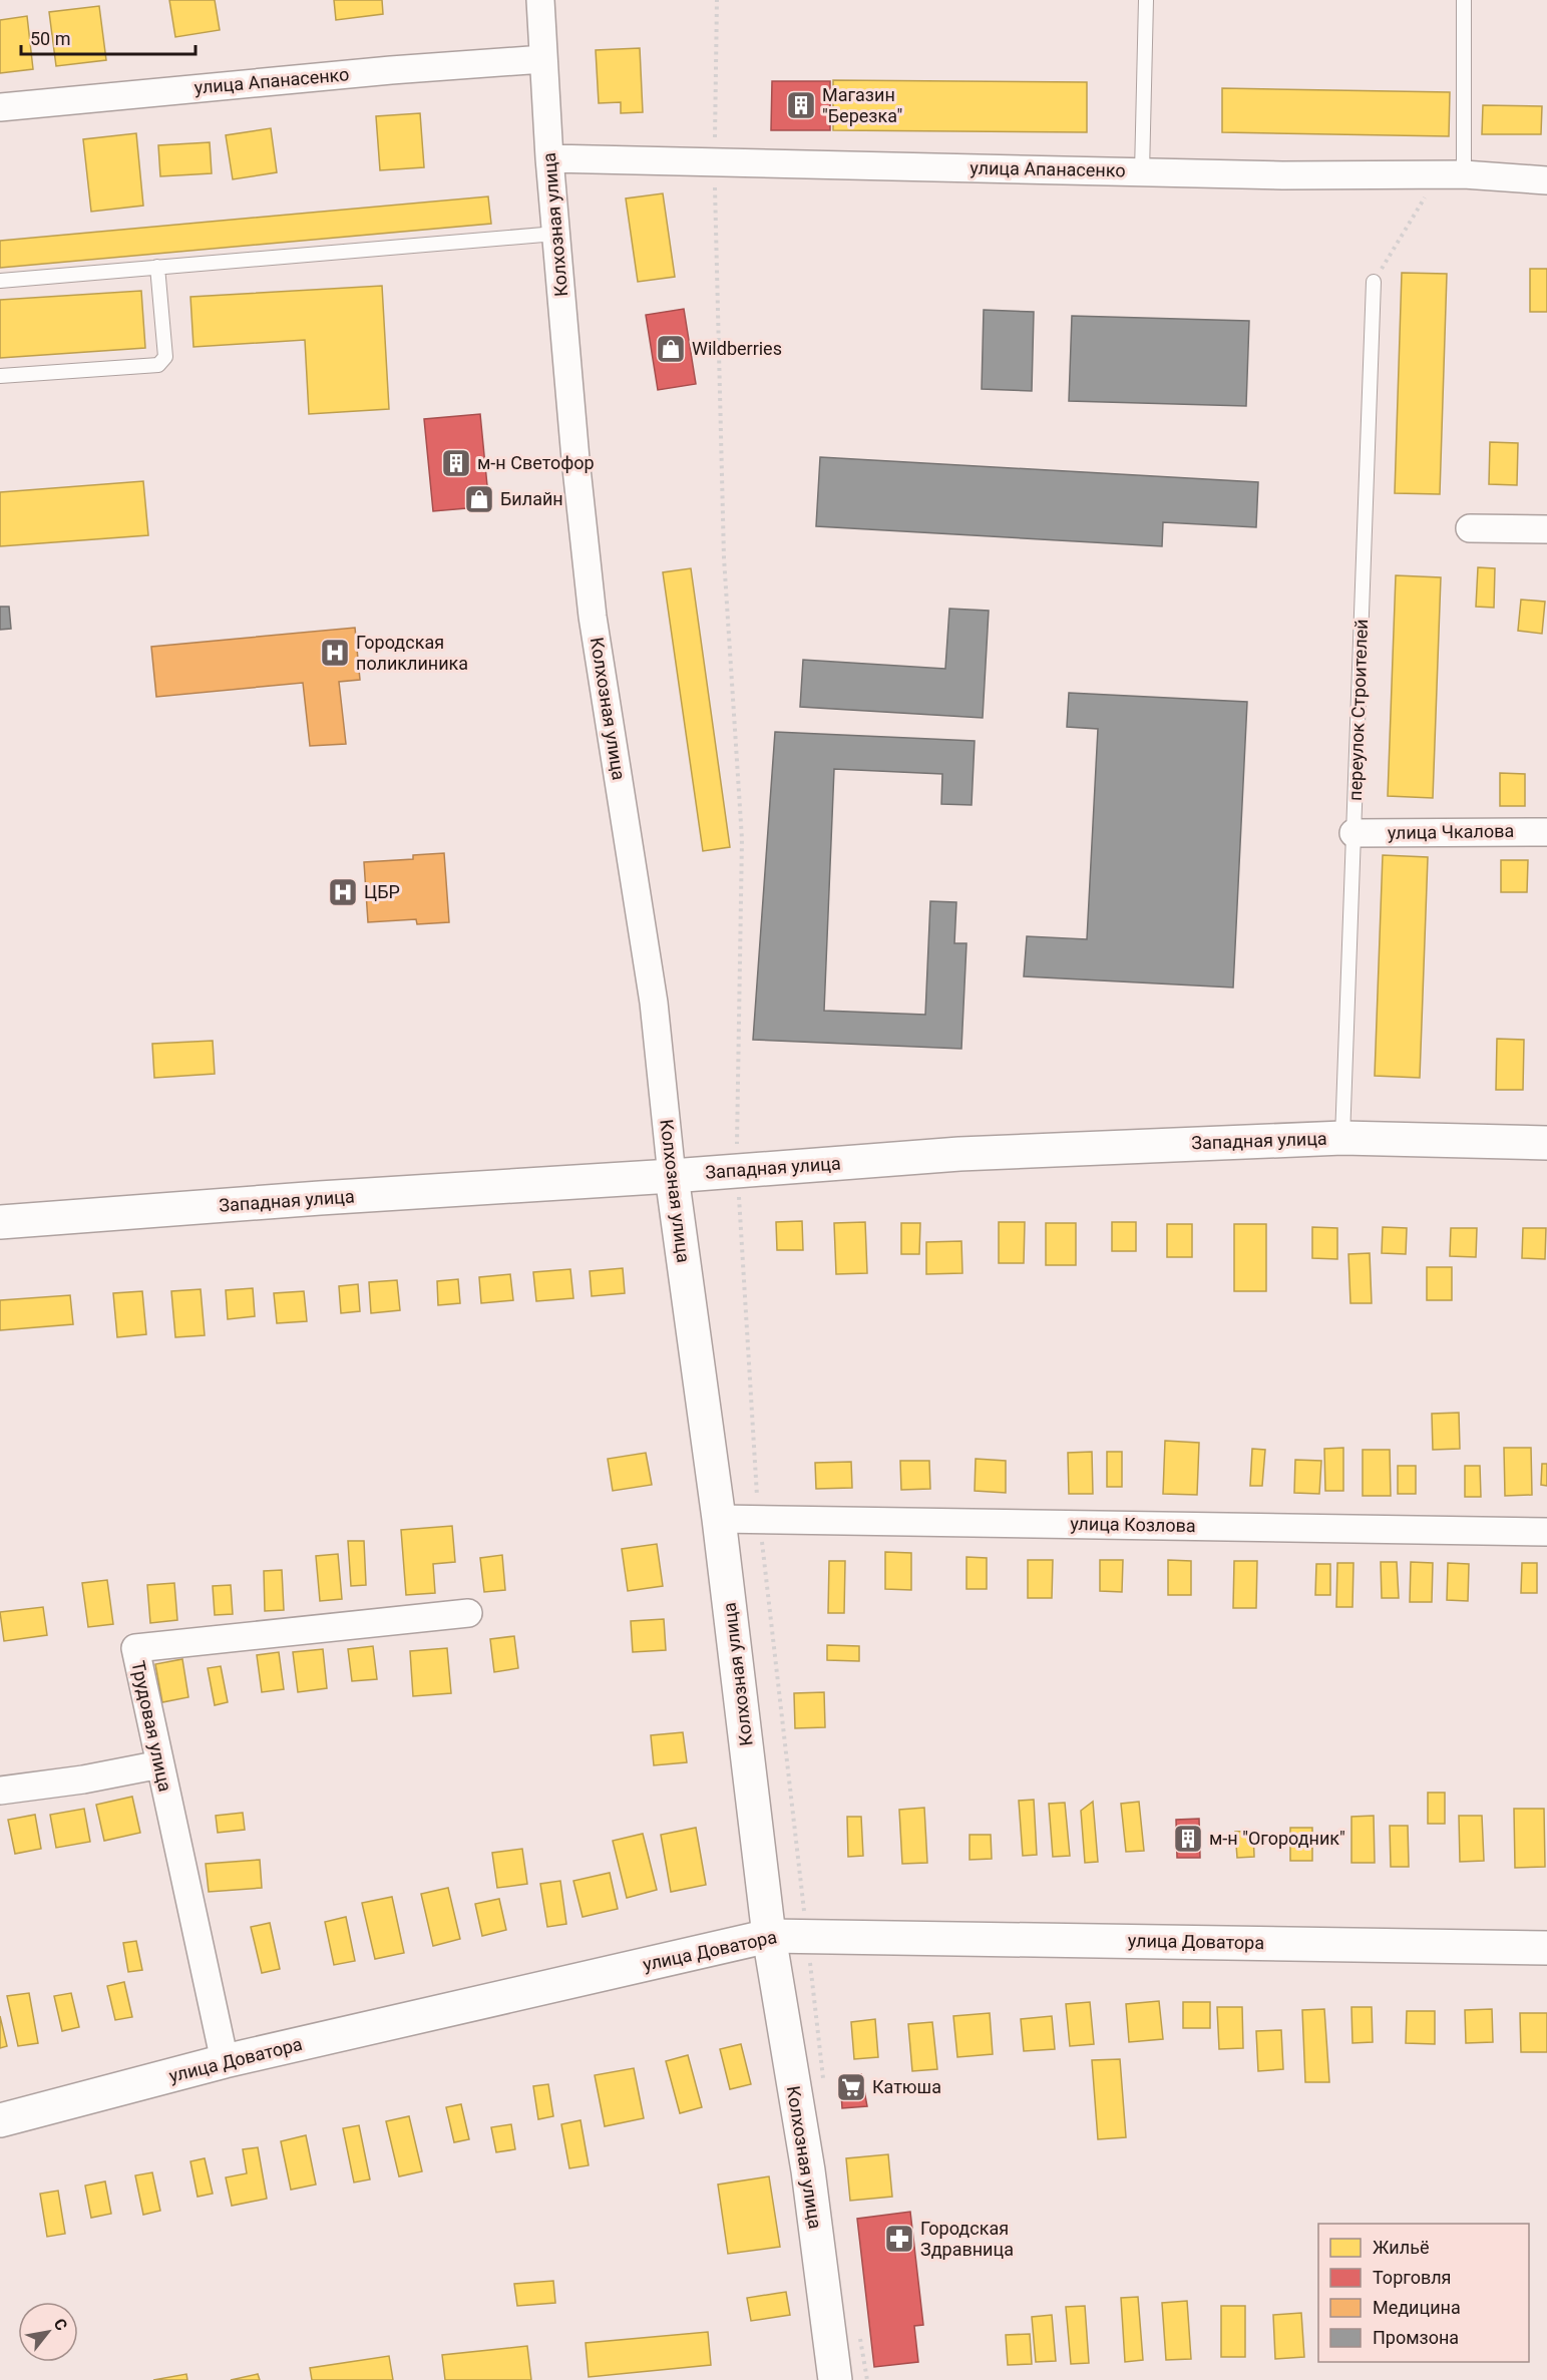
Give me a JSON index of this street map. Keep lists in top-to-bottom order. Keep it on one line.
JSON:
{"streets":{"street":["улица Апанасенко","Колхозная улица","улица Чкалова","Западная улица","улица Козлова","Трудовая улица","улица Доватора"],"lane":["переулок Строителей"]},"crossings":[["улица Апанасенко","Колхозная улица"],["Колхозная улица","Западная улица"],["Колхозная улица","улица Козлова"],["Колхозная улица","улица Доватора"],["переулок Строителей","улица Чкалова"],["переулок Строителей","Западная улица"],["Трудовая улица","улица Доватора"]],"places":{"building":["Магазин \"Березка\"","м-н Светофор","м-н \"Огородник\""],"shop":["Wildberries","Билайн"],"hospital":["Городская поликлиника","ЦБР"],"supermarket":["Катюша"],"pharmacy":["Городская Здравница"]},"legend":["Жильё","Торговля","Медицина","Промзона"],"scale_bar":"50 m","north":"top right"}
